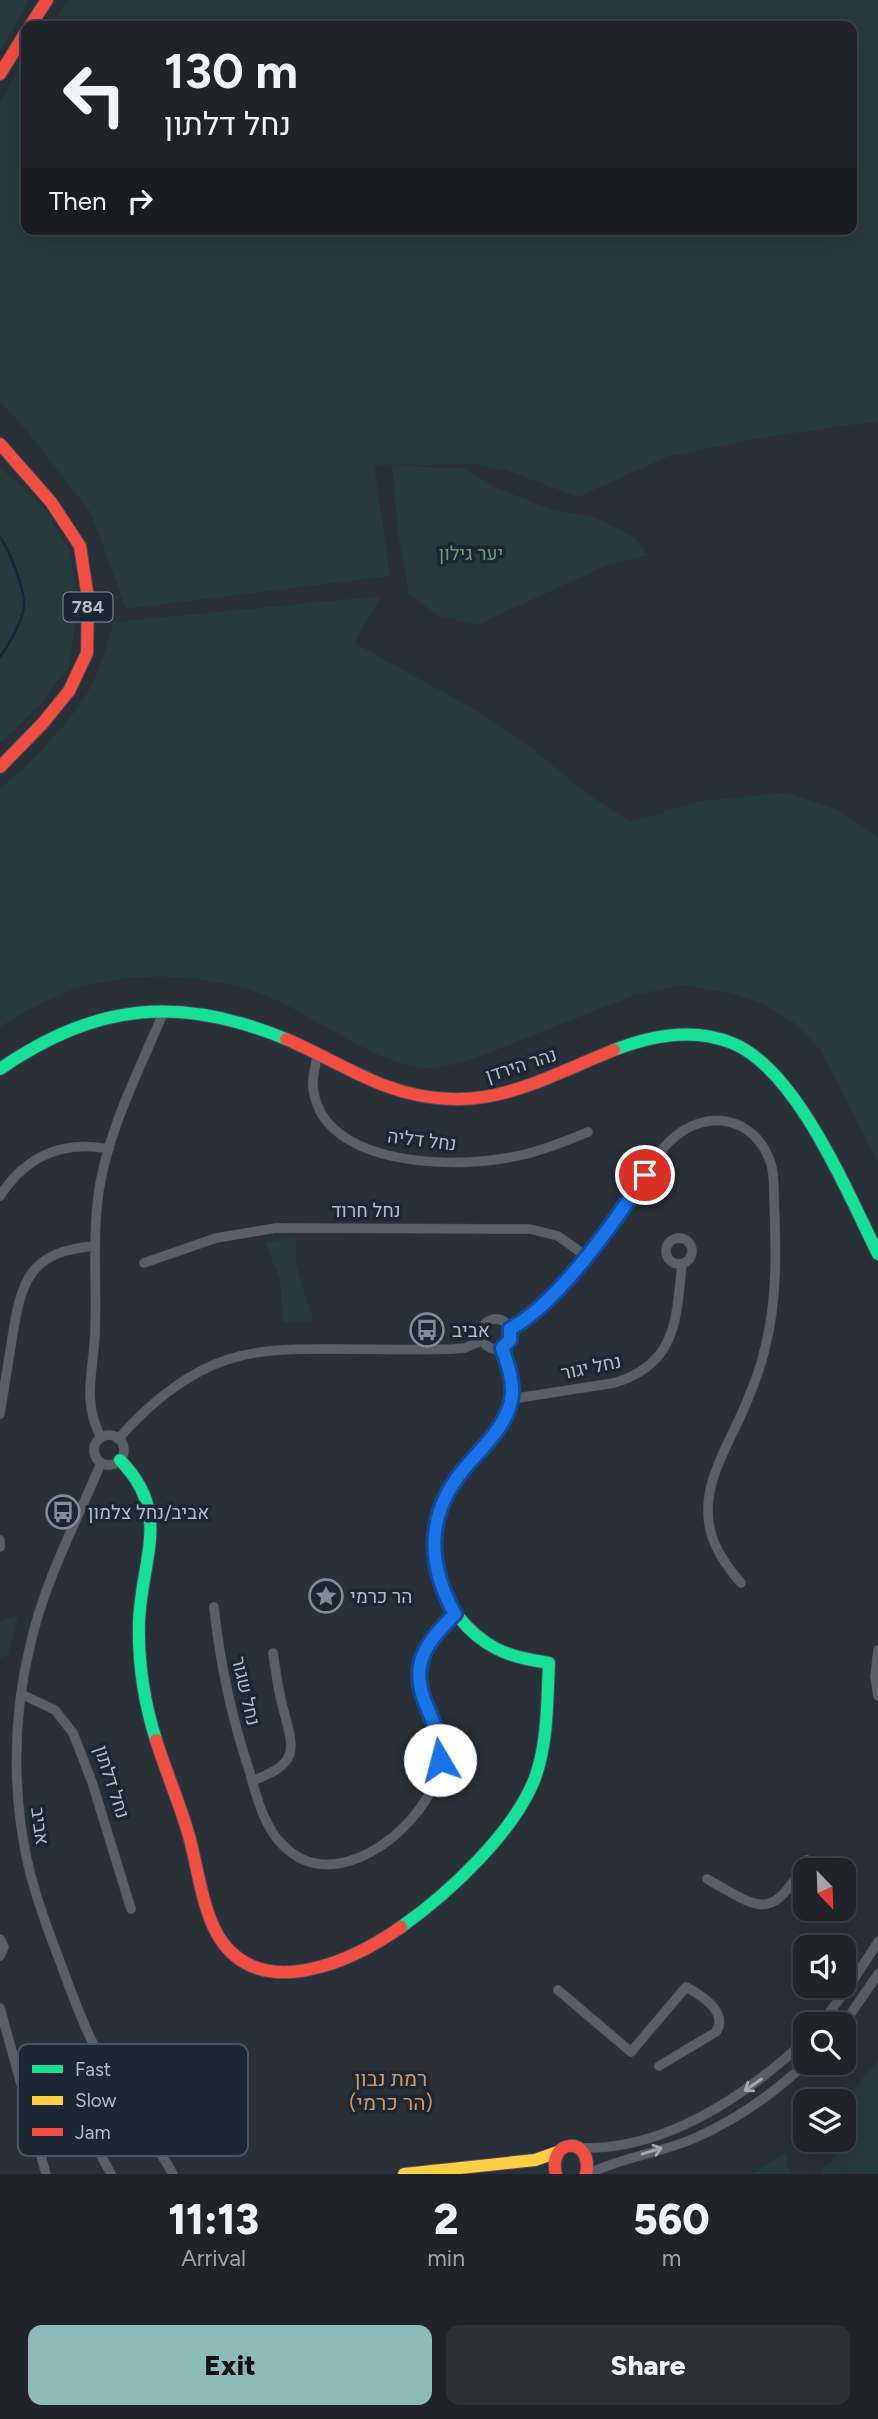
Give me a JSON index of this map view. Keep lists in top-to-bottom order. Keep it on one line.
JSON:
{"streets":{"street":["784","נהר הירדן","נחל דליה","נחל חרוד","נחל יגור","נחל שגור","נחל דלתון","אביב"]},"crossings":[["נהר הירדן","נחל דליה"],["נחל דלתון","אביב"]],"districts":["רמת נבון (הר כרמי)"],"parks":["יער גילון"],"places":{"bus stop":["אביב","אביב/נחל צלמון"],"place":["הר כרמי"]},"legend":["Fast","Slow","Jam"],"north":"bottom right","page":{"turn":["130 m","נחל דלתון"],"then":"Then","eta":["11:13","Arrival","2","min","560","m"],"buttons":["Exit","Share"]}}
